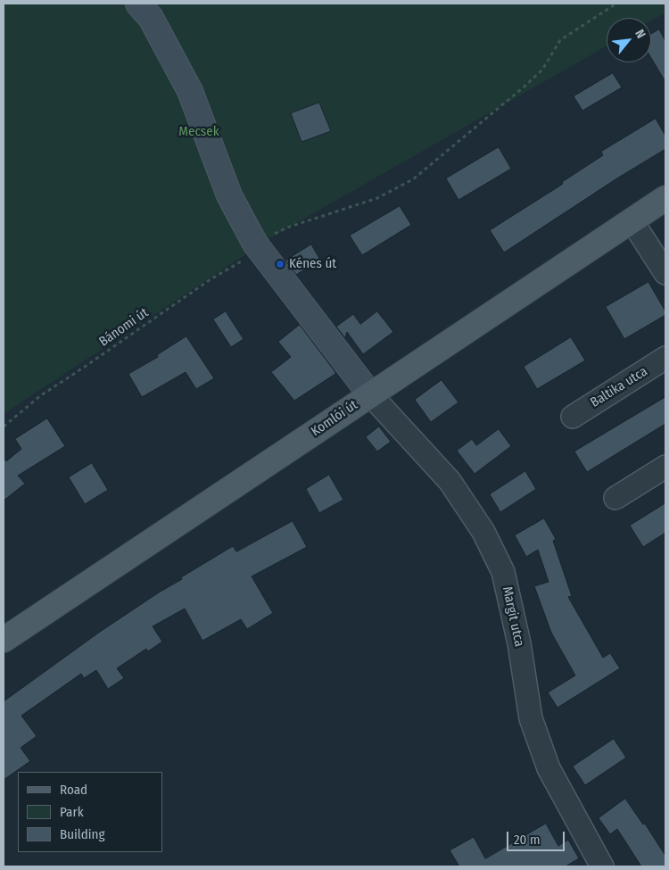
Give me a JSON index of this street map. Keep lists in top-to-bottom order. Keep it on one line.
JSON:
{"streets":{"main road":["Komlói út"],"street":["Baltika utca","Margit utca"],"path":["Bánomi út"]},"crossings":[["Komlói út","Margit utca"]],"parks":["Mecsek"],"places":["Kénes út"],"legend":["Road","Park","Building"],"scale_bar":"20 m","north":"top right"}
